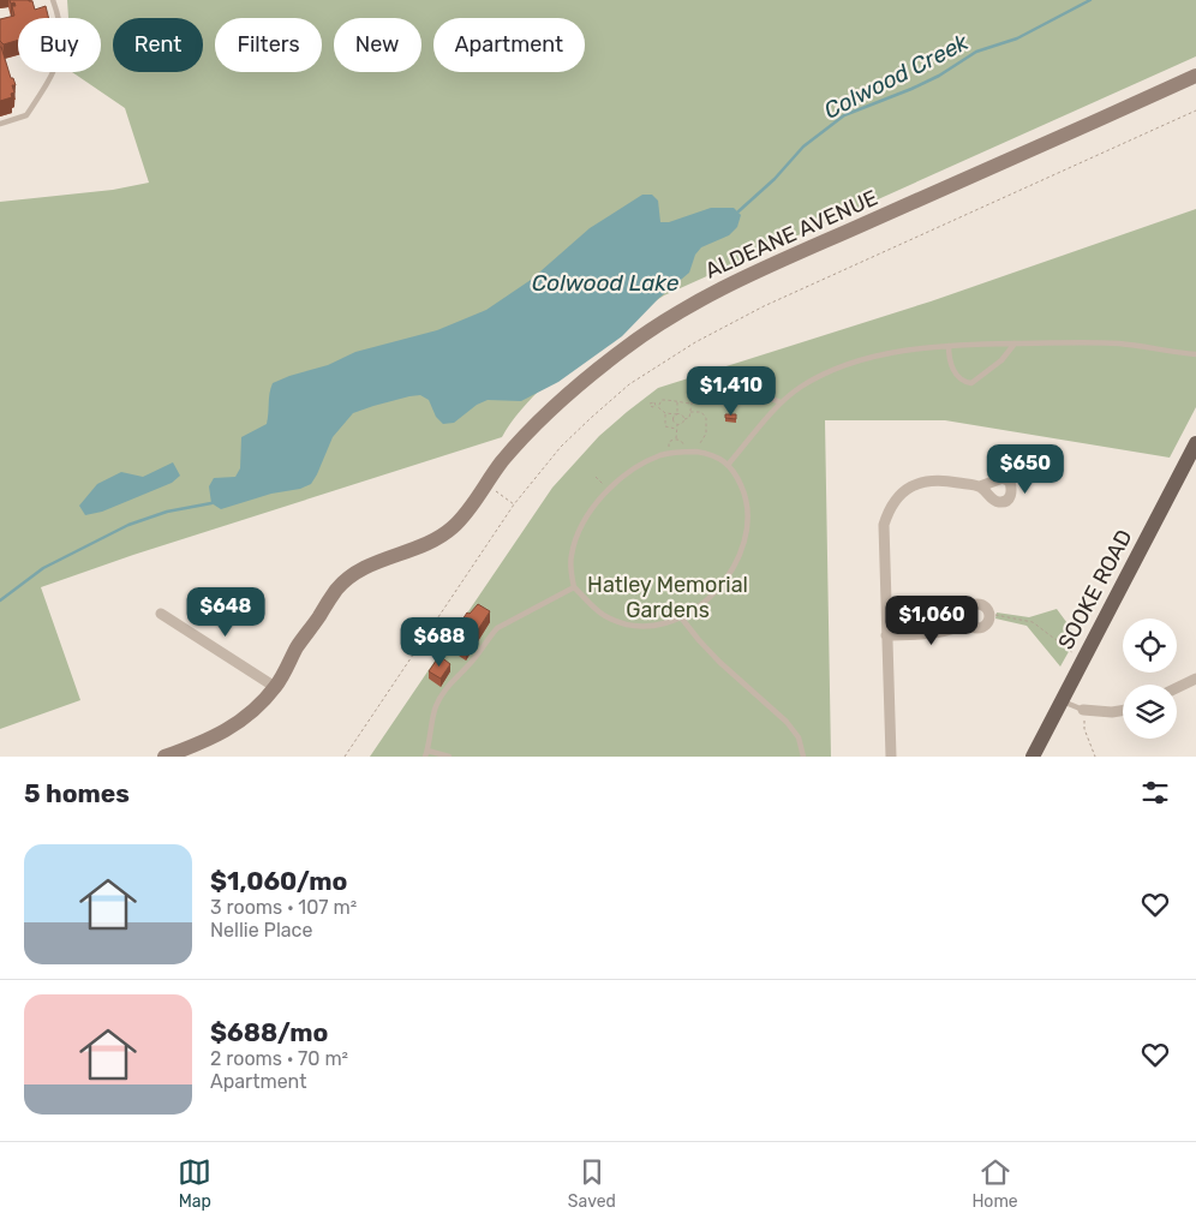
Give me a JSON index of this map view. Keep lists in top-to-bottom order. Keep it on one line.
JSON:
{"streets":{"main road":["SOOKE ROAD"],"street":["ALDEANE AVENUE"]},"water":["Colwood Creek","Colwood Lake"],"parks":["Hatley Memorial Gardens"],"page":{"chip":["Buy","Rent","Filters","New","Apartment"],"price":["$1,410","$650","$648","$1,060","$688"],"heading":"5 homes","list":[{"name":"$1,060/mo","note":"3 rooms · 107 m² · Nellie Place"},{"name":"$688/mo","note":"2 rooms · 70 m² · Apartment"}],"tabs":["Map","Saved","Home"]}}
